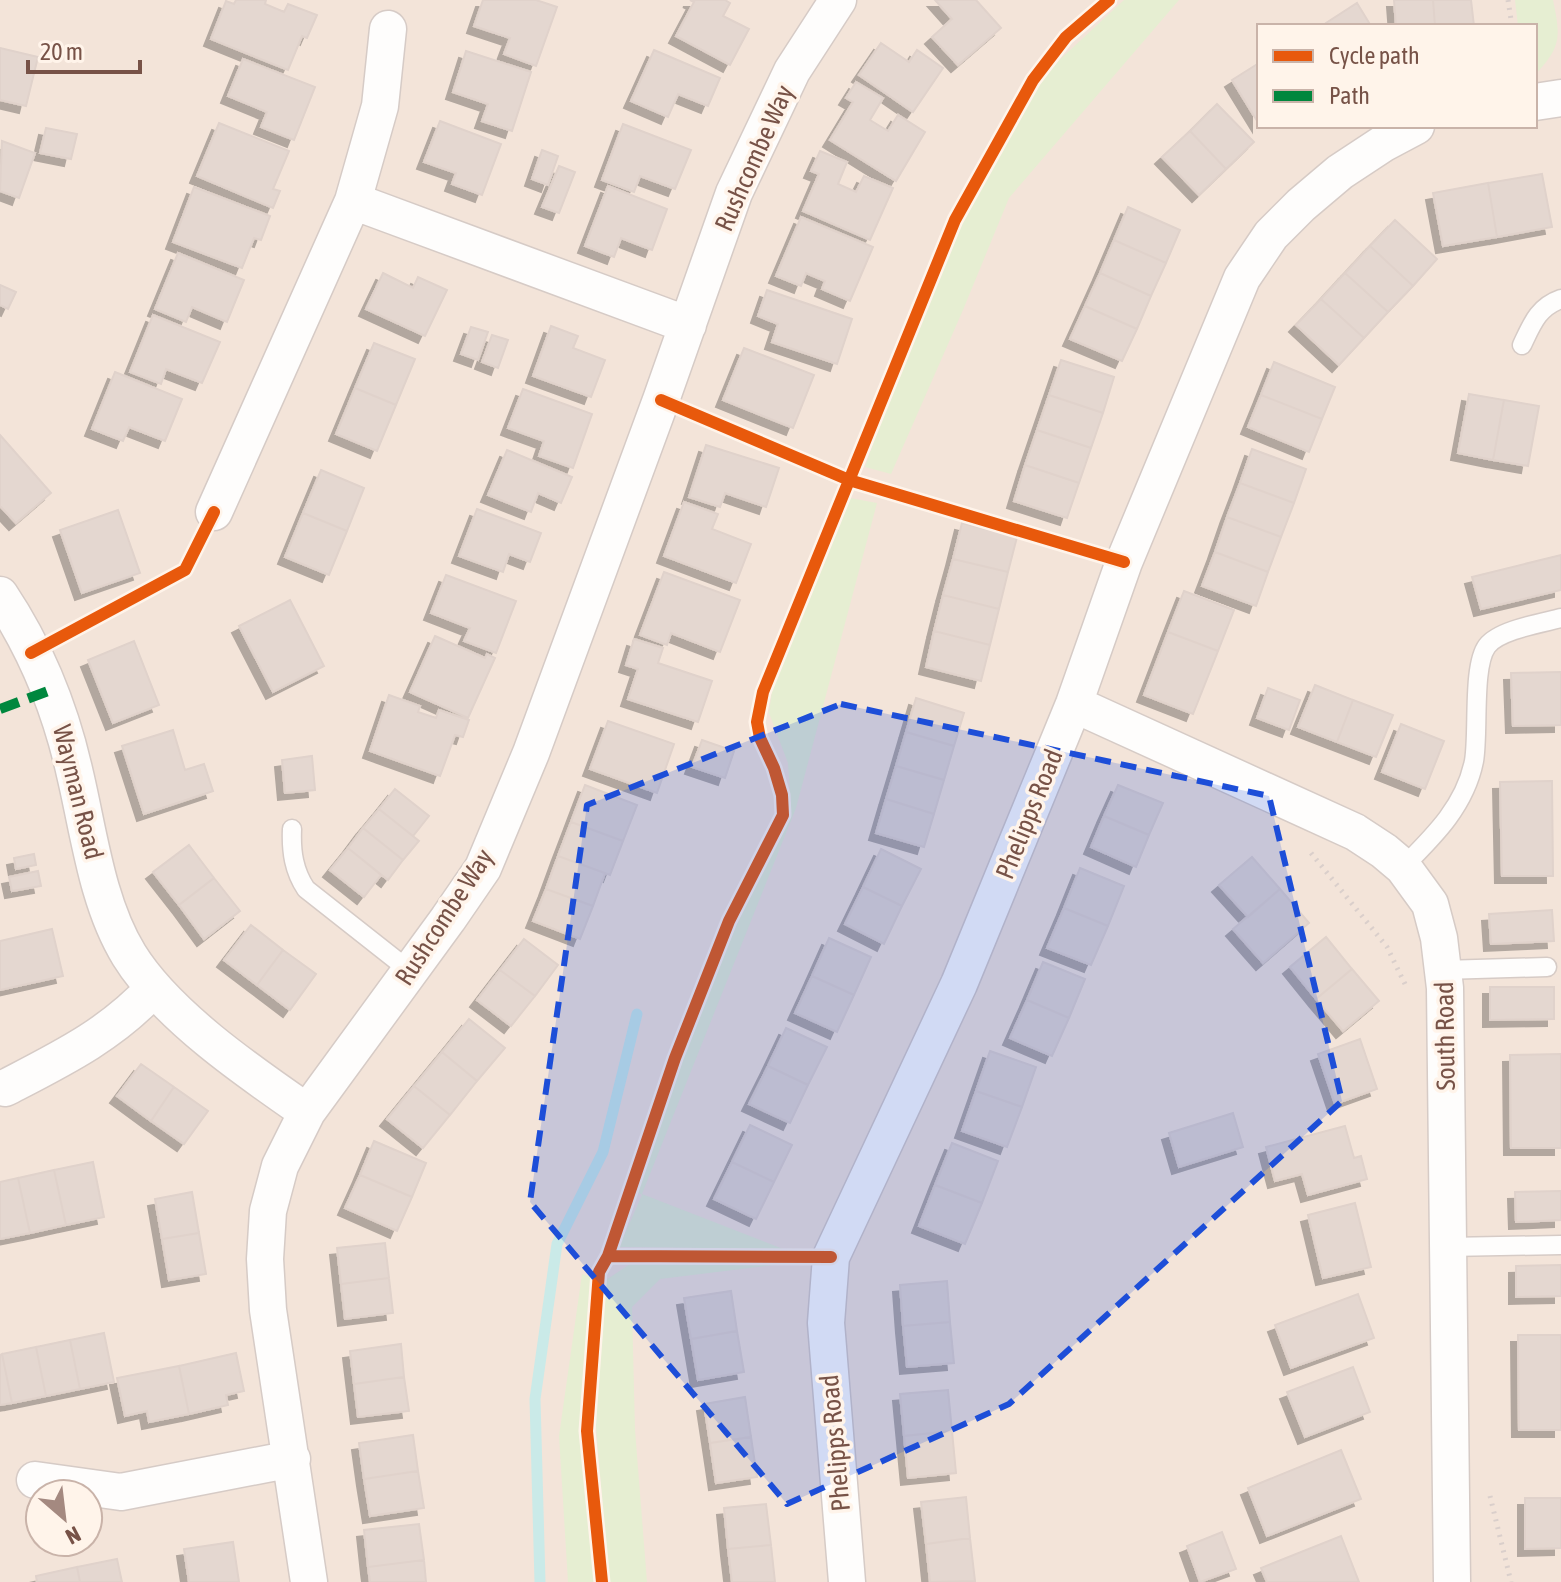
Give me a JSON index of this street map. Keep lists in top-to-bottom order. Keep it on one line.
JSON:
{"streets":{"street":["Rushcombe Way","Wayman Road","Phelipps Road","South Road"]},"crossings":[["Rushcombe Way","Wayman Road"],["Phelipps Road","South Road"]],"legend":["Cycle path","Path"],"scale_bar":"20 m","north":"bottom right"}
